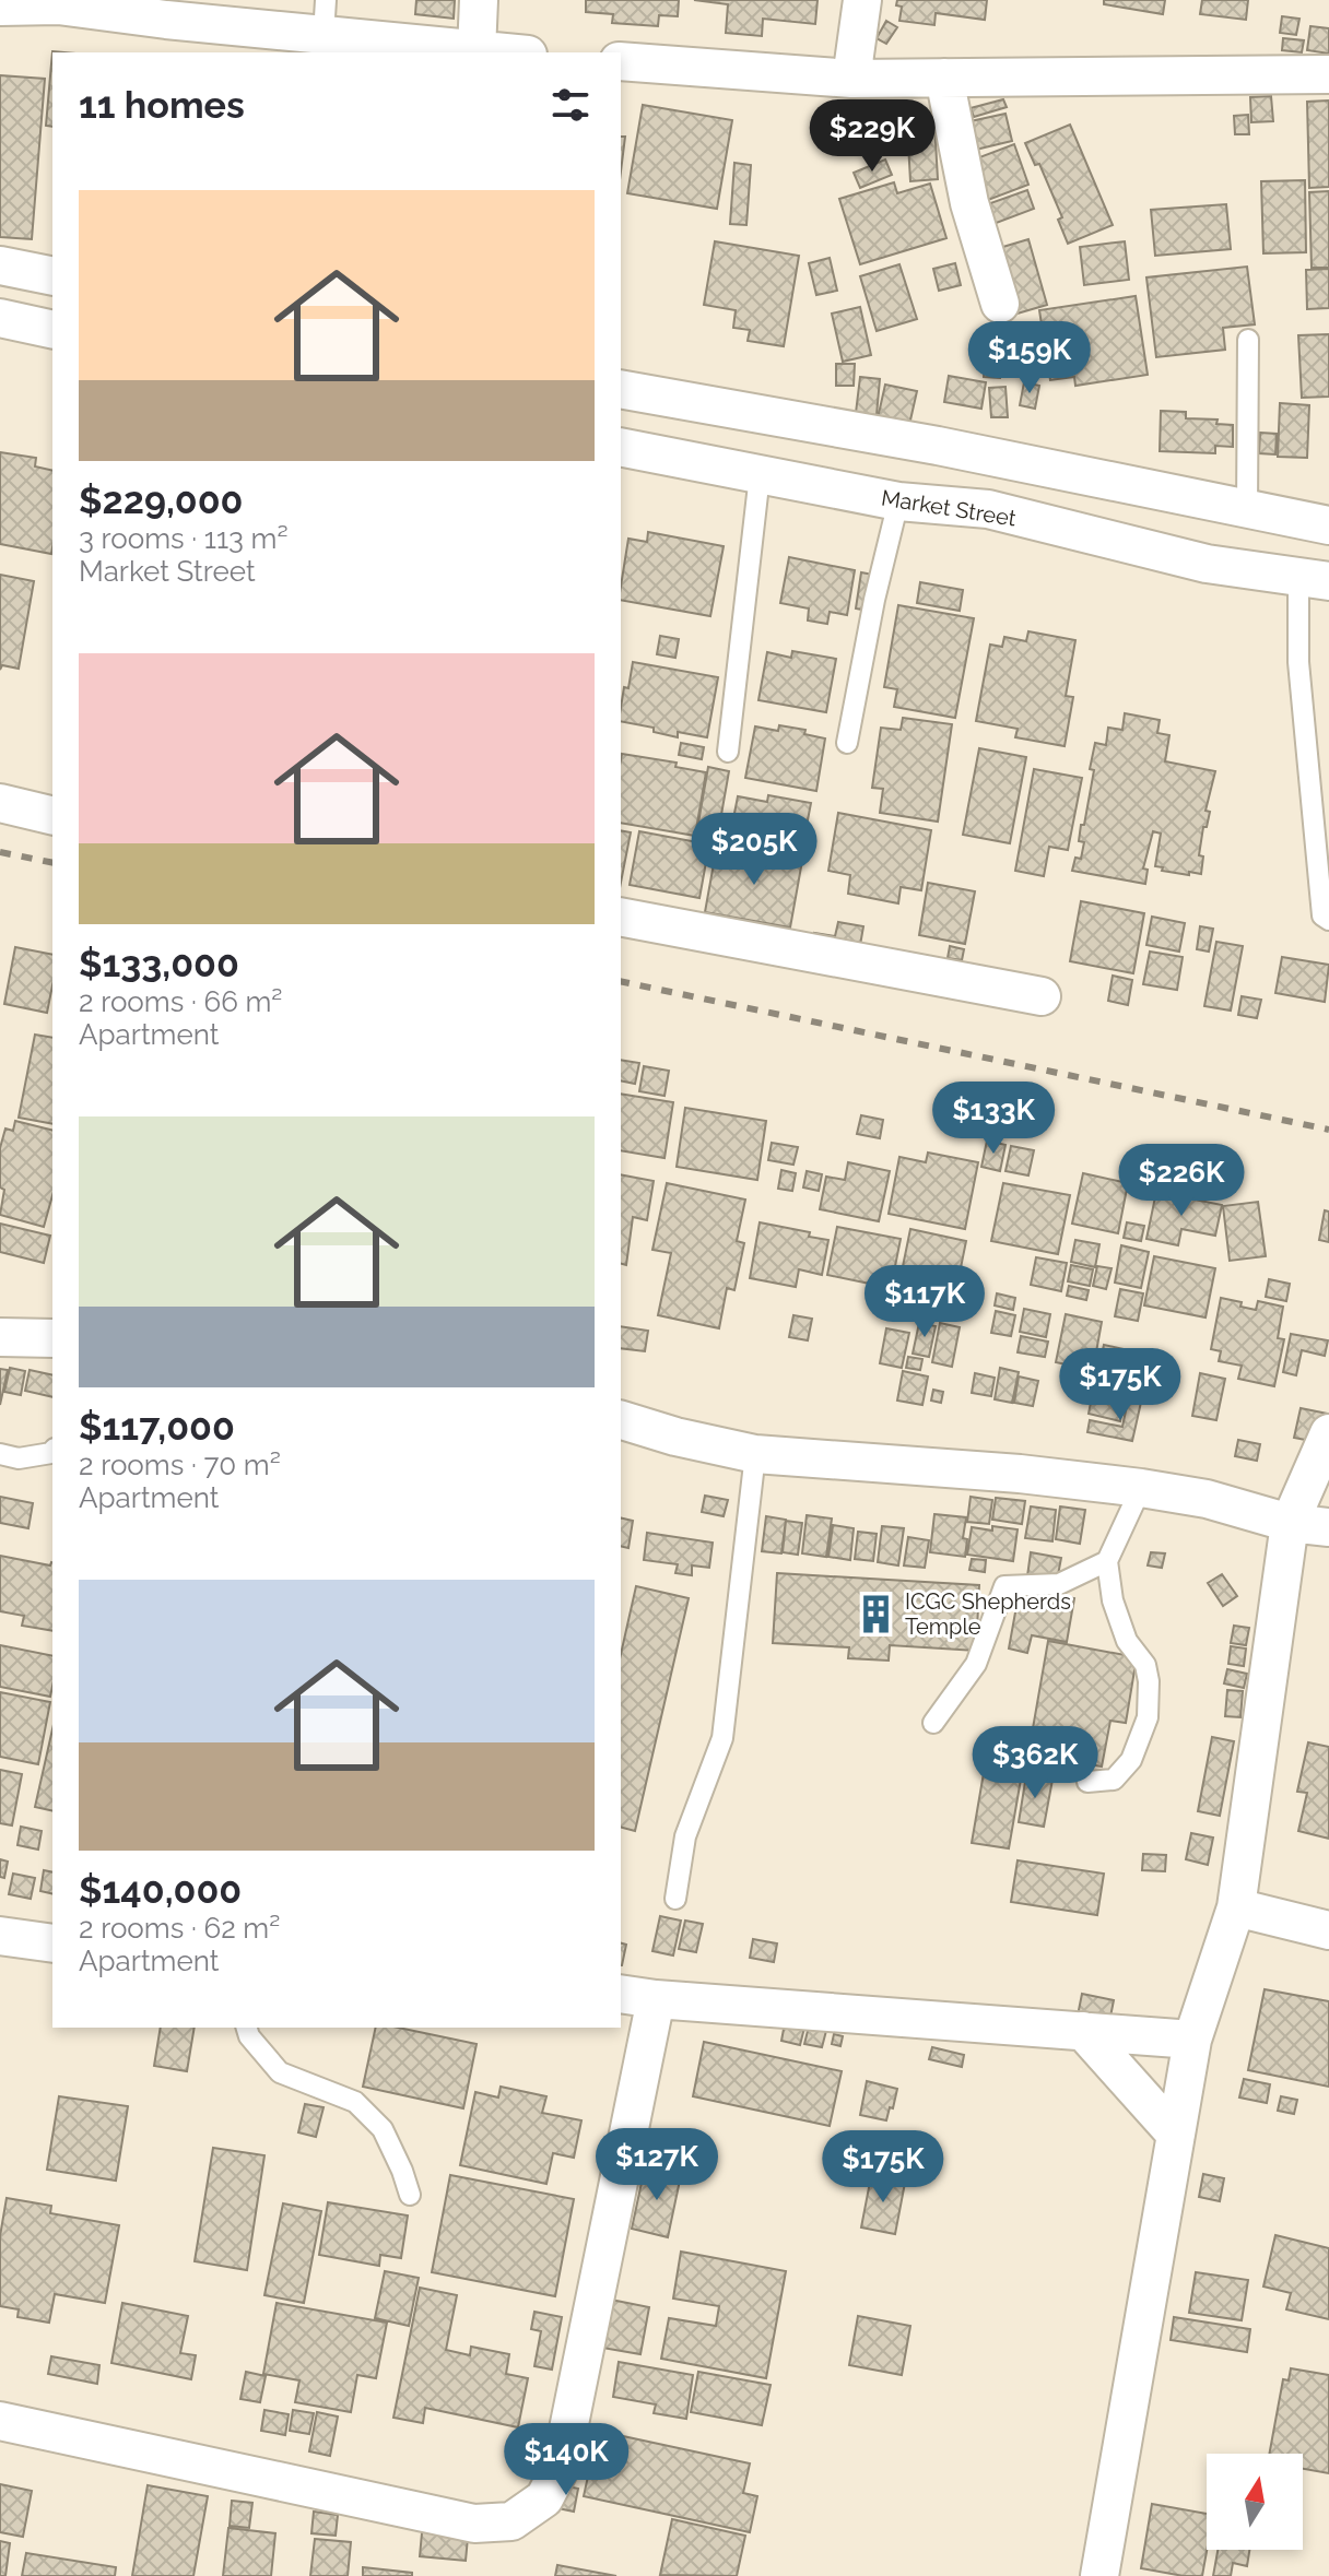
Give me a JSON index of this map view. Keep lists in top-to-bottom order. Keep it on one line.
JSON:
{"streets":{"street":["Market Street"]},"places":{"building":["ICGC Shepherds Temple"]},"north":"top","page":{"heading":"11 homes","price":["$229K","$159K","$205K","$133K","$226K","$117K","$175K","$362K","$127K","$175K","$140K"],"list":[{"name":"$229,000","note":"3 rooms · 113 m² · Market Street"},{"name":"$133,000","note":"2 rooms · 66 m² · Apartment"},{"name":"$117,000","note":"2 rooms · 70 m² · Apartment"},{"name":"$140,000","note":"2 rooms · 62 m² · Apartment"}]}}
